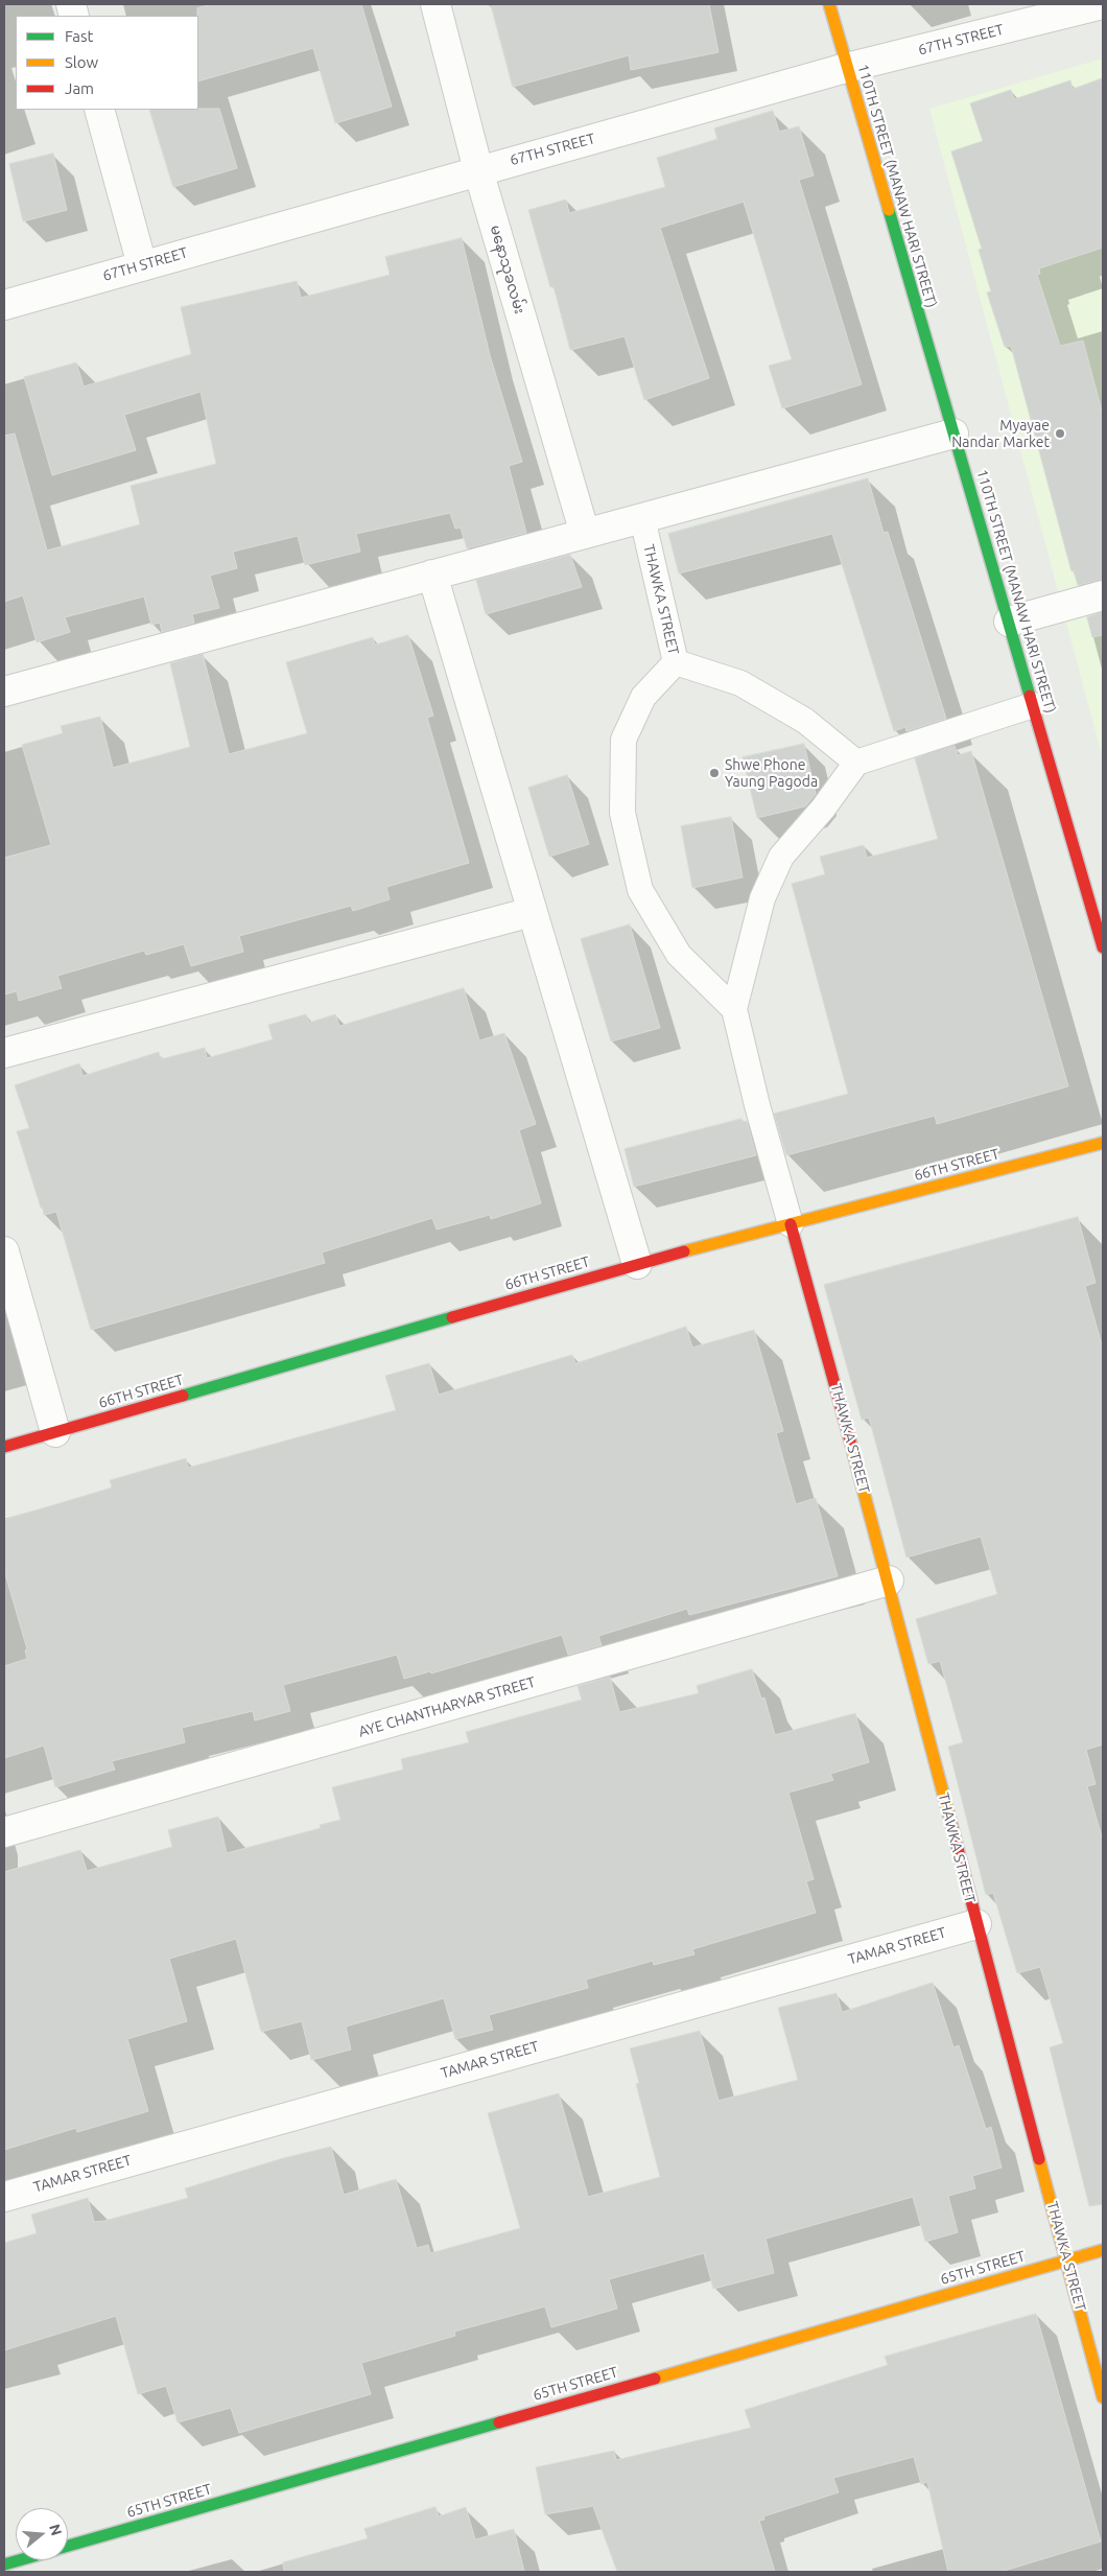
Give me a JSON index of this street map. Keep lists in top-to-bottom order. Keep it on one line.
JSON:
{"streets":{"street":["67TH STREET","110TH STREET (MANAW HARI STREET)","မနောသုခလမ်း","THAWKA STREET","66TH STREET","AYE CHANTHARYAR STREET","TAMAR STREET","65TH STREET"]},"crossings":[["67TH STREET","110TH STREET (MANAW HARI STREET)"],["67TH STREET","မနောသုခလမ်း"],["THAWKA STREET","66TH STREET"],["THAWKA STREET","AYE CHANTHARYAR STREET"],["THAWKA STREET","TAMAR STREET"],["THAWKA STREET","65TH STREET"]],"places":["Myayae Nandar Market","Shwe Phone Yaung Pagoda"],"legend":["Fast","Slow","Jam"],"north":"right"}
